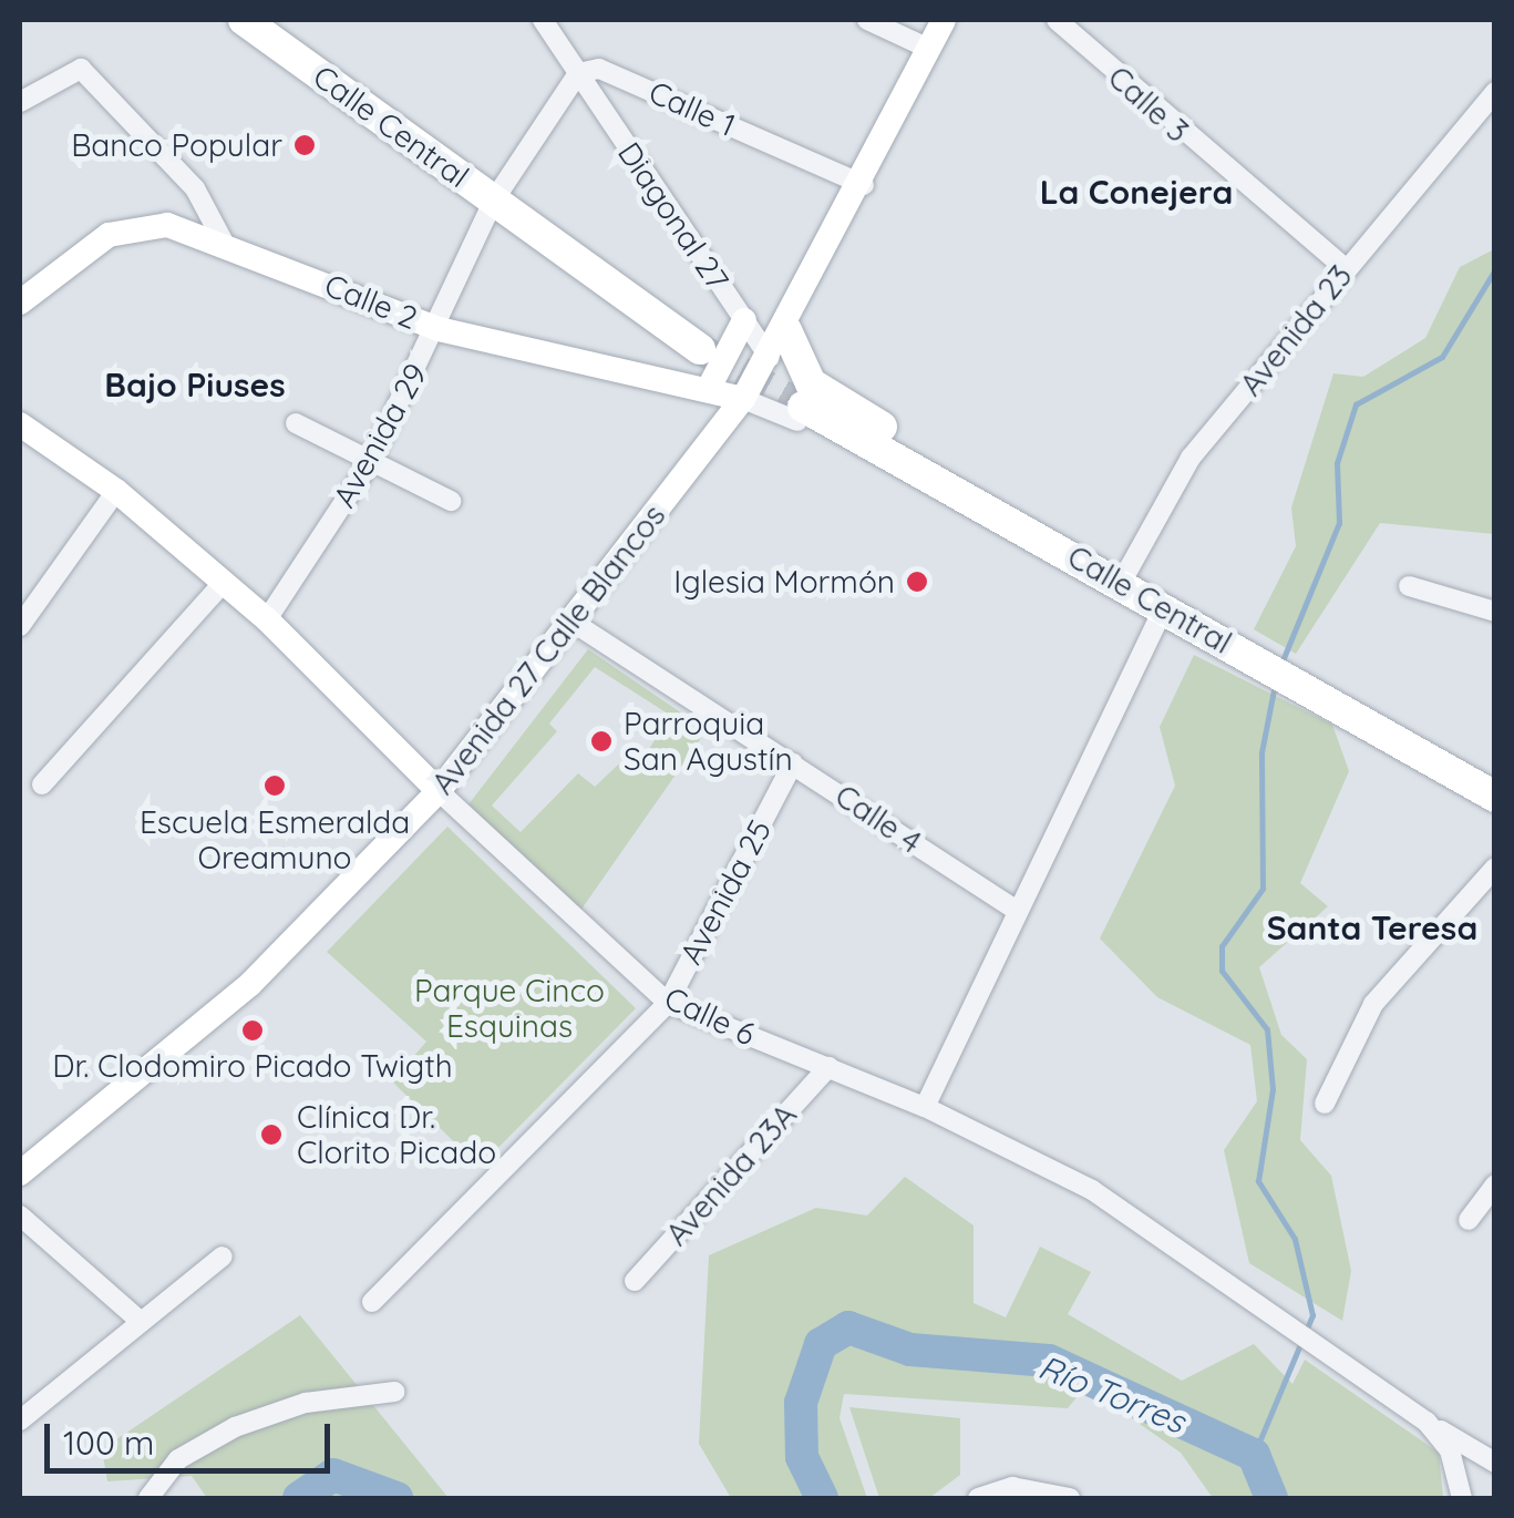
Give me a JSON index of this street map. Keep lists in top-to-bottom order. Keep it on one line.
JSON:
{"streets":{"main road":["Calle Central","Calle 2","Avenida 27 Calle Blancos","Calle 6"],"street":["Calle 3","Calle 1","Diagonal 27","Avenida 23","Avenida 29","Calle 4","Avenida 25","Avenida 23A"]},"crossings":[["Calle 3","Avenida 23"],["Calle 1","Diagonal 27"],["Calle 1","Avenida 29"],["Calle 1","Avenida 27 Calle Blancos"],["Calle Central","Avenida 23"],["Calle Central","Avenida 29"],["Diagonal 27","Avenida 29"],["Diagonal 27","Avenida 27 Calle Blancos"],["Calle 2","Avenida 29"],["Calle 2","Avenida 27 Calle Blancos"],["Avenida 29","Calle 6"],["Avenida 27 Calle Blancos","Calle 4"],["Avenida 27 Calle Blancos","Calle 6"],["Calle 4","Avenida 25"],["Avenida 25","Calle 6"],["Calle 6","Avenida 23A"]],"districts":["La Conejera","Bajo Piuses","Santa Teresa"],"water":["Río Torres"],"parks":["Parque Cinco Esquinas"],"places":["Banco Popular","Iglesia Mormón","Parroquia San Agustín","Escuela Esmeralda Oreamuno","Dr. Clodomiro Picado Twigth","Clínica Dr. Clorito Picado"],"scale_bar":"100 m"}
